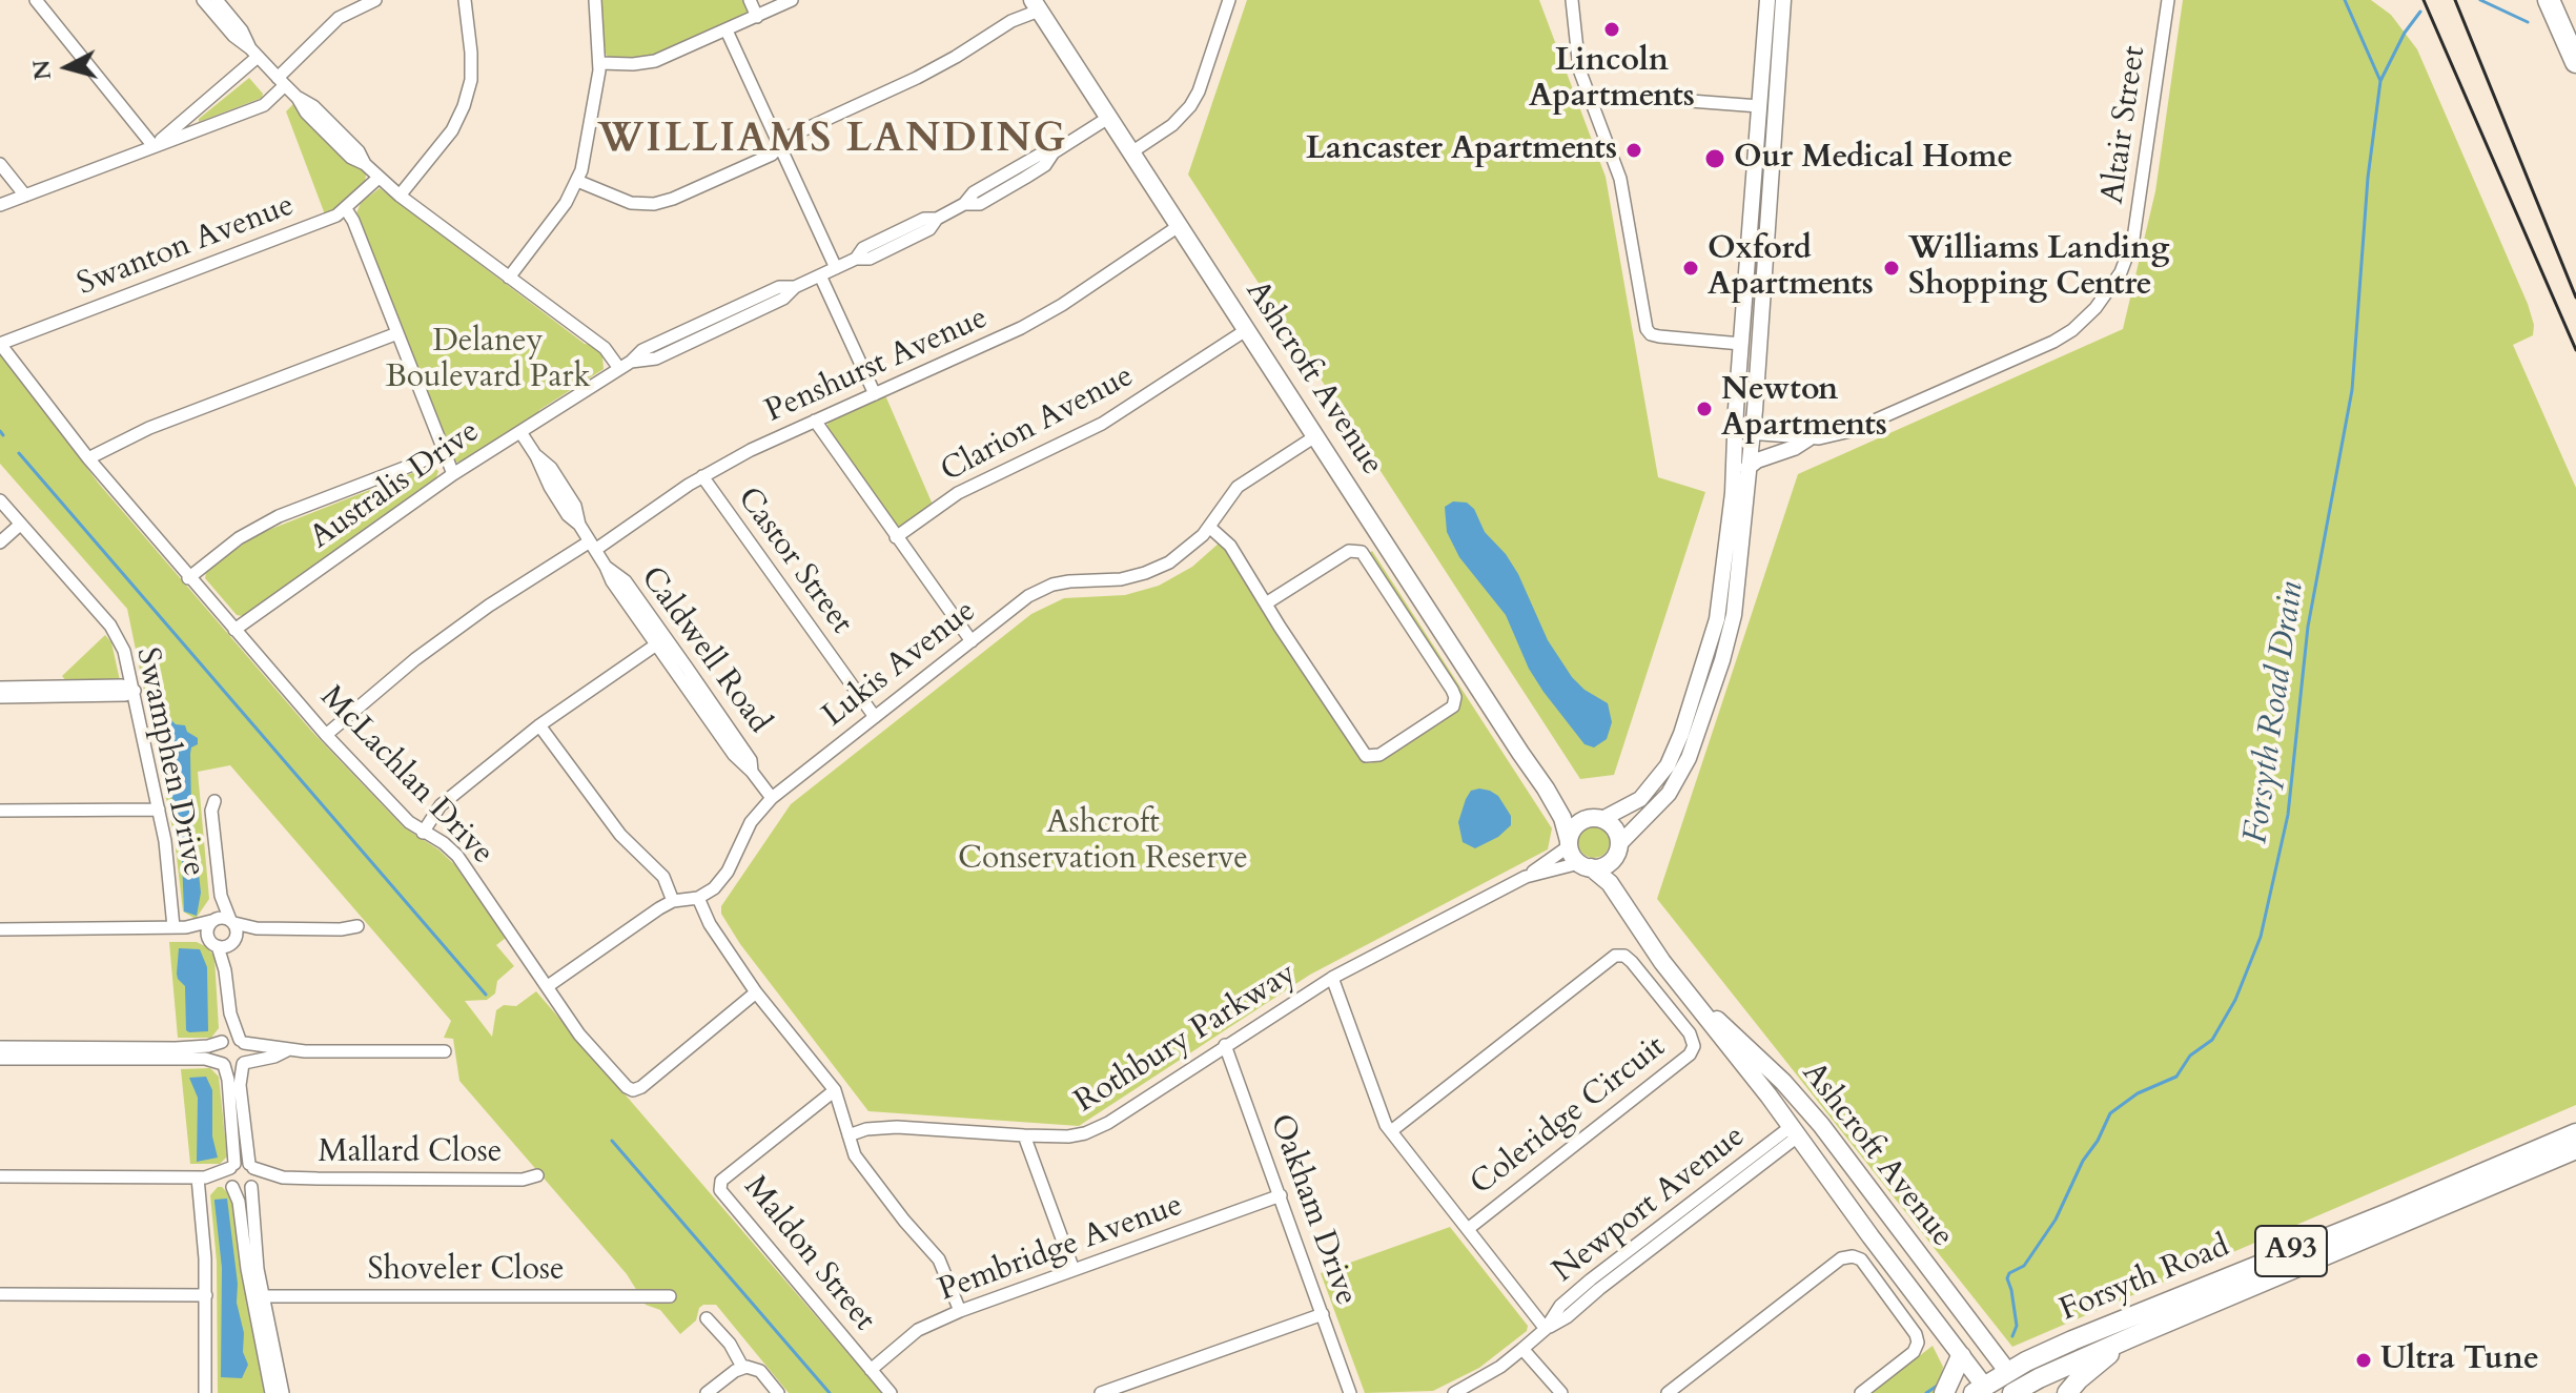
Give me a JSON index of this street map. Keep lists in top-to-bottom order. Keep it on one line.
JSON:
{"streets":{"highway":["A93","Forsyth Road"],"main road":["Ashcroft Avenue"],"street":["Altair Street","Swanton Avenue","Penshurst Avenue","Clarion Avenue","Australis Drive","Castor Street","Caldwell Road","Lukis Avenue","Swamphen Drive","McLachlan Drive","Rothbury Parkway","Coleridge Circuit","Mallard Close","Newport Avenue","Oakham Drive","Pembridge Avenue","Maldon Street","Shoveler Close"]},"crossings":[["Swanton Avenue","McLachlan Drive"],["Penshurst Avenue","Ashcroft Avenue"],["Penshurst Avenue","Castor Street"],["Penshurst Avenue","Caldwell Road"],["Penshurst Avenue","McLachlan Drive"],["Ashcroft Avenue","Clarion Avenue"],["Ashcroft Avenue","Australis Drive"],["Ashcroft Avenue","Lukis Avenue"],["Ashcroft Avenue","Rothbury Parkway"],["Ashcroft Avenue","Newport Avenue"],["Ashcroft Avenue","Forsyth Road"],["Australis Drive","Caldwell Road"],["Australis Drive","McLachlan Drive"],["Castor Street","Lukis Avenue"],["Caldwell Road","Lukis Avenue"],["Rothbury Parkway","Oakham Drive"],["Oakham Drive","Pembridge Avenue"],["Pembridge Avenue","Maldon Street"]],"districts":["WILLIAMS LANDING"],"water":["Forsyth Road Drain"],"parks":["Delaney Boulevard Park","Ashcroft Conservation Reserve"],"places":["Lincoln Apartments","Lancaster Apartments","Our Medical Home","Oxford Apartments","Williams Landing Shopping Centre","Newton Apartments","Ultra Tune"],"north":"left"}
